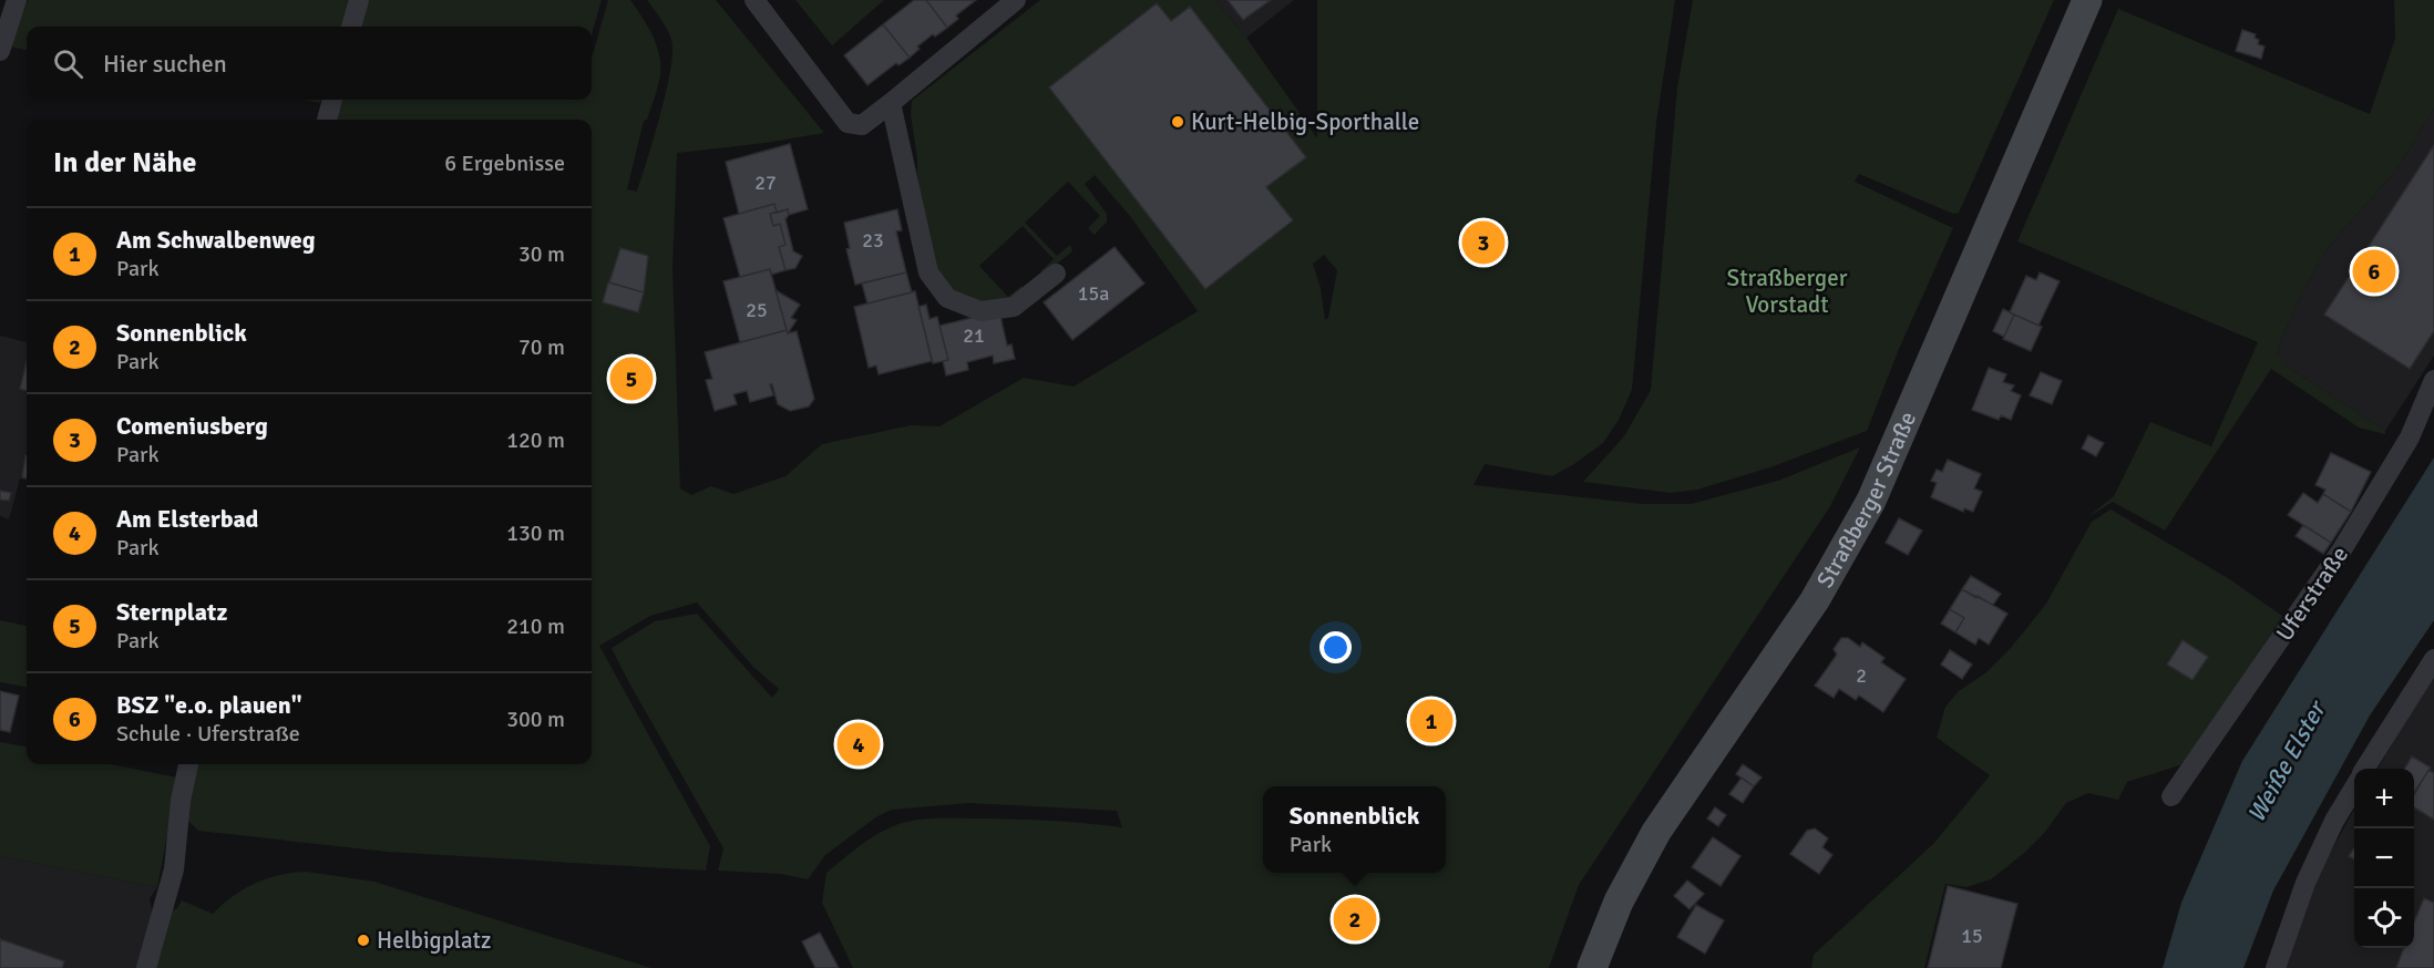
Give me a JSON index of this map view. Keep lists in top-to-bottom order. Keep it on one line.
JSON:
{"streets":{"main road":["Straßberger Straße"],"street":["Uferstraße"]},"water":["Weiße Elster"],"parks":["Straßberger Vorstadt"],"places":["Kurt-Helbig-Sporthalle","Helbigplatz"],"house_numbers":["27","23","15a","25","21","2","15"],"page":{"search":"Hier suchen","heading":["In der Nähe","6 Ergebnisse"],"list":[{"mark":"1","name":"Am Schwalbenweg","note":"Park","value":"30 m"},{"mark":"2","name":"Sonnenblick","note":"Park","value":"70 m"},{"mark":"3","name":"Comeniusberg","note":"Park","value":"120 m"},{"mark":"4","name":"Am Elsterbad","note":"Park","value":"130 m"},{"mark":"5","name":"Sternplatz","note":"Park","value":"210 m"},{"mark":"6","name":"BSZ \"e.o. plauen\"","note":"Schule · Uferstraße","value":"300 m"}],"pins":["3","6","5","1","4","2"],"map_buttons":["+","−"],"popup":["Sonnenblick","Park"]}}
